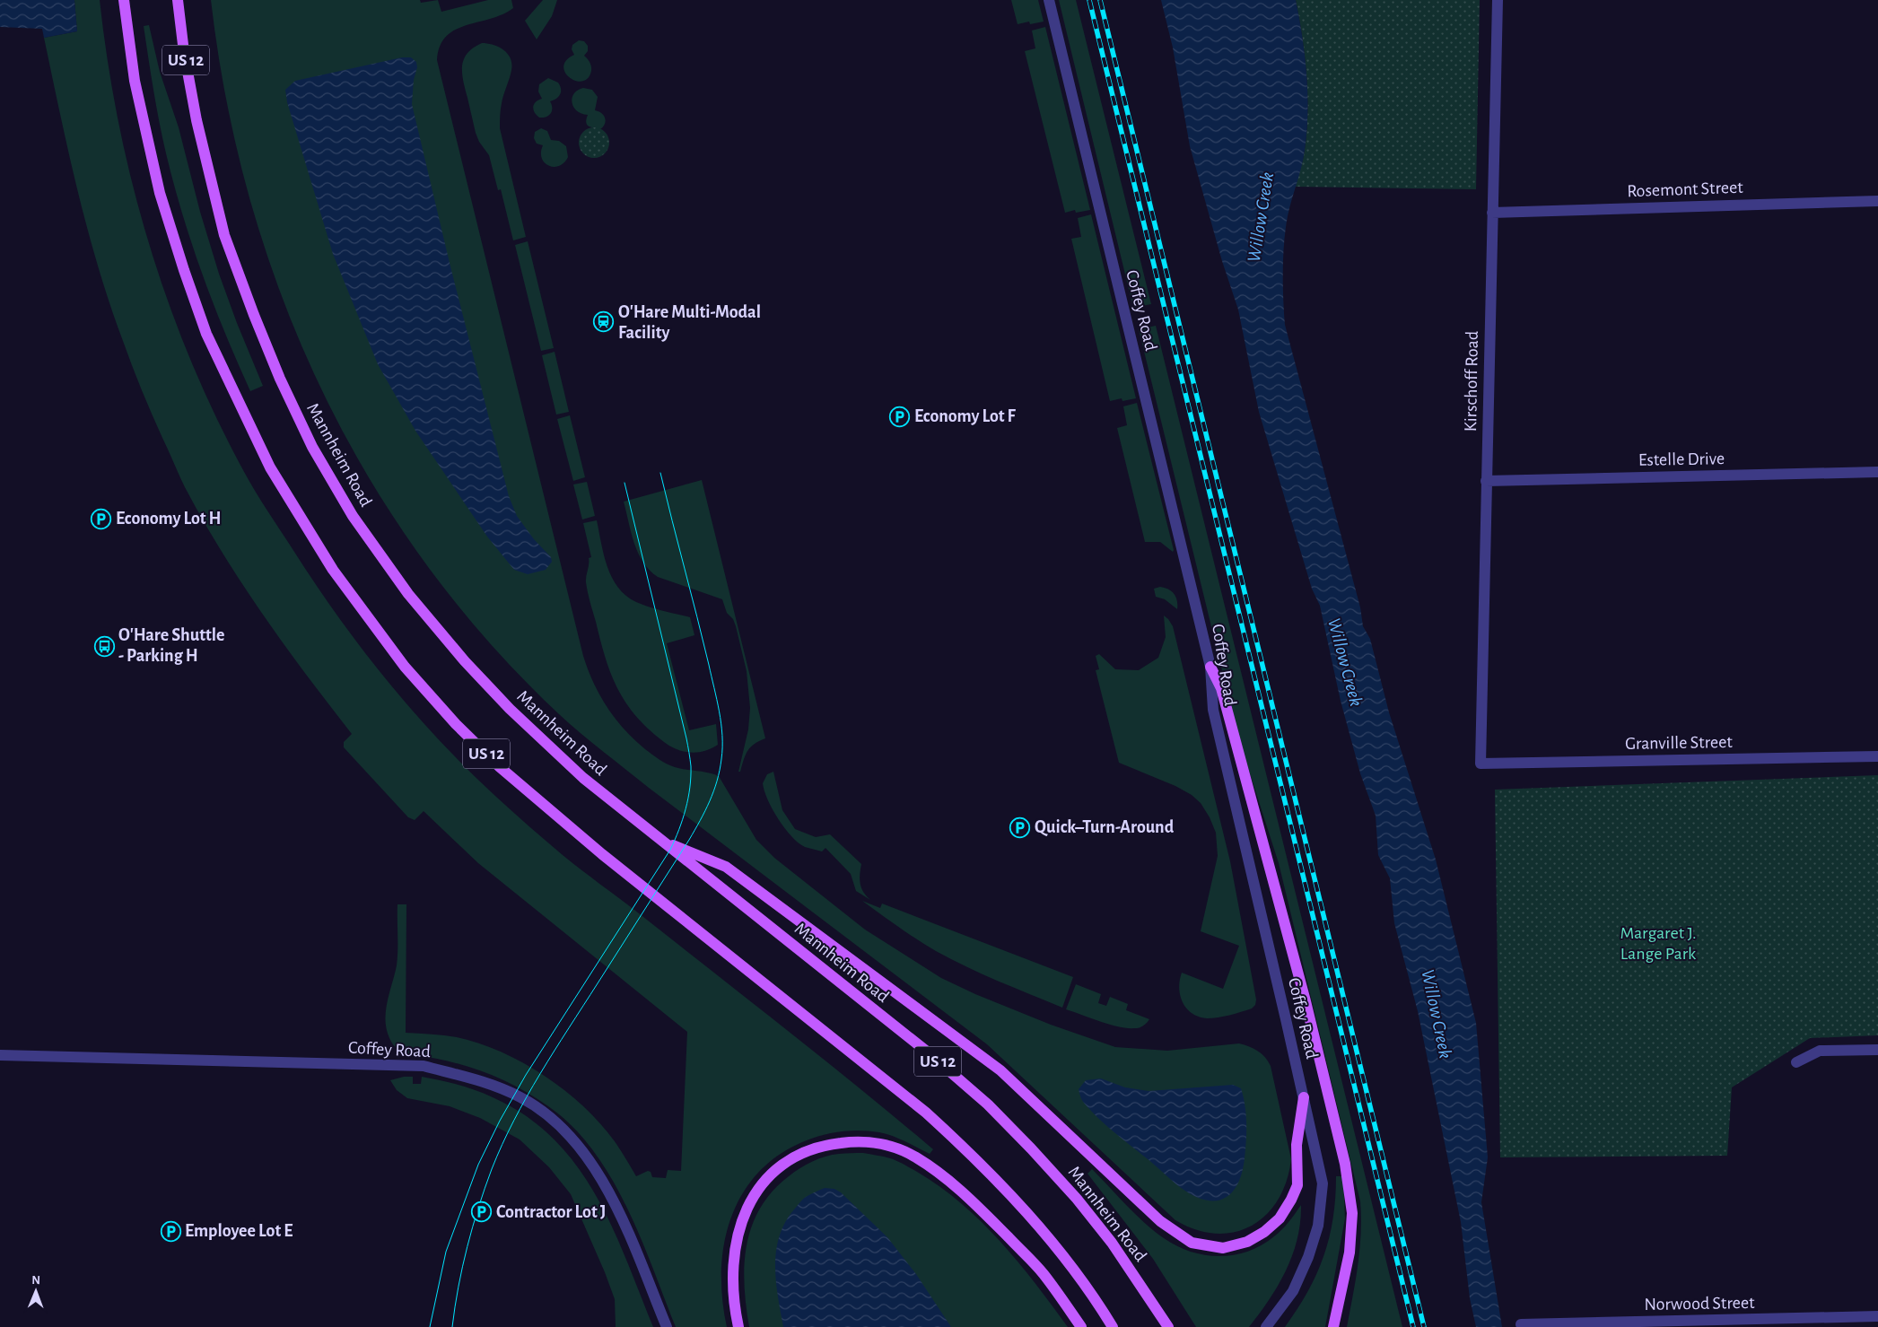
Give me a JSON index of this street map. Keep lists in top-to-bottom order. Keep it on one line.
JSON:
{"streets":{"main road":["US 12","Mannheim Road"],"street":["Rosemont Street","Coffey Road","Kirschoff Road","Estelle Drive","Granville Street","Norwood Street"]},"crossings":[["Rosemont Street","Kirschoff Road"],["Kirschoff Road","Estelle Drive"],["Kirschoff Road","Granville Street"]],"water":["Willow Creek"],"parks":["Margaret J. Lange Park"],"places":{"station":["O'Hare Multi-Modal Facility"],"parking":["Economy Lot F","Economy Lot H","Quick–Turn-Around","Contractor Lot J","Employee Lot E"],"bus stop":["O'Hare Shuttle - Parking H"]},"north":"top"}
